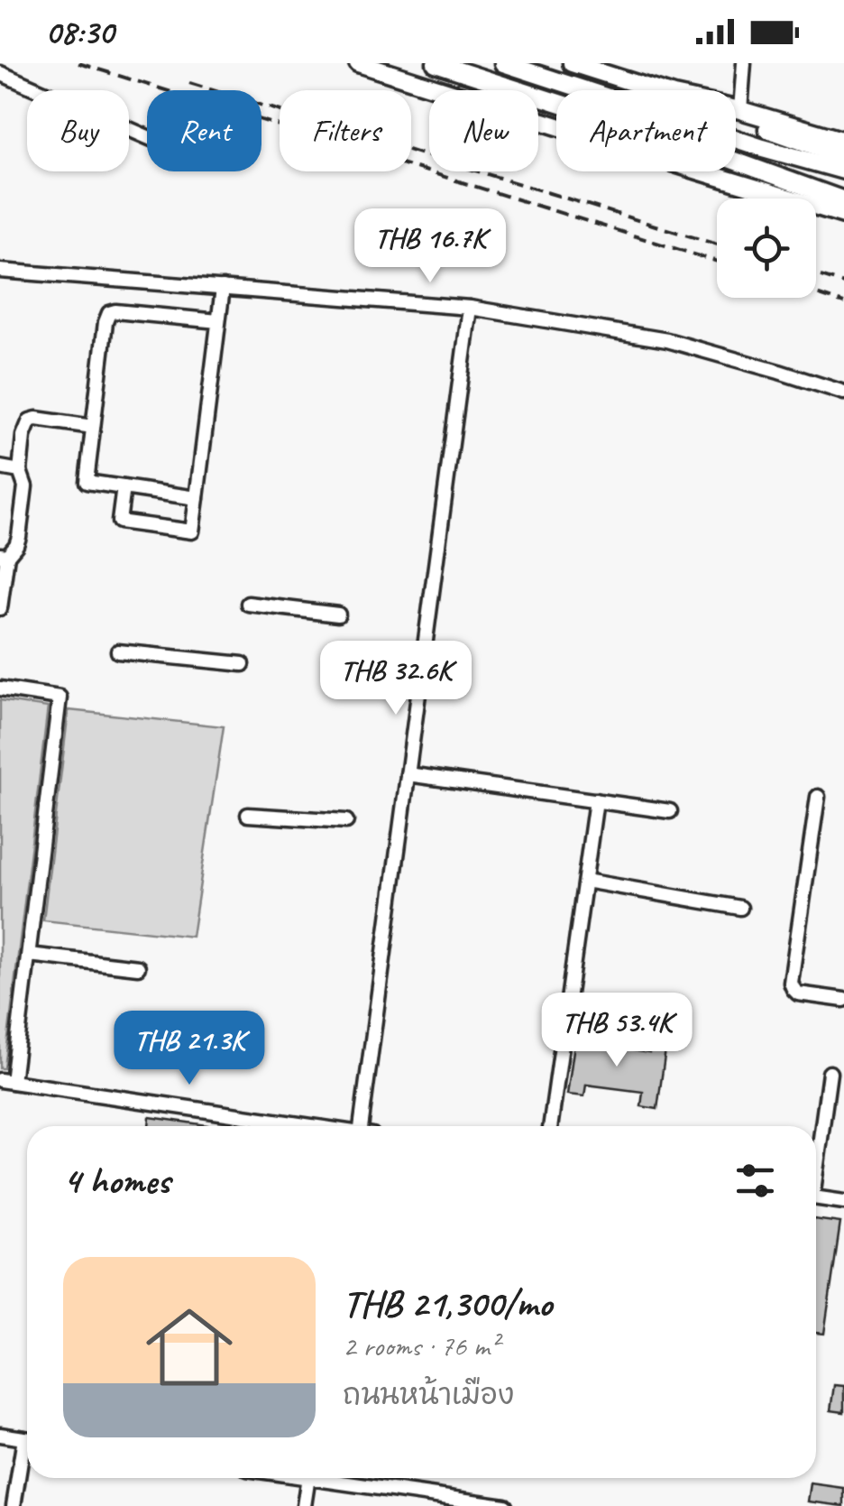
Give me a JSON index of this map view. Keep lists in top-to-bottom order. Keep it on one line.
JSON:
{"page":{"status":"08:30","chip":["Buy","Rent","Filters","New","Apartment"],"price":["THB 16.7K","THB 32.6K","THB 53.4K","THB 21.3K"],"heading":"4 homes","list":[{"name":"THB 21,300/mo","note":"2 rooms · 76 m² · ถนนหน้าเมือง"}]}}
